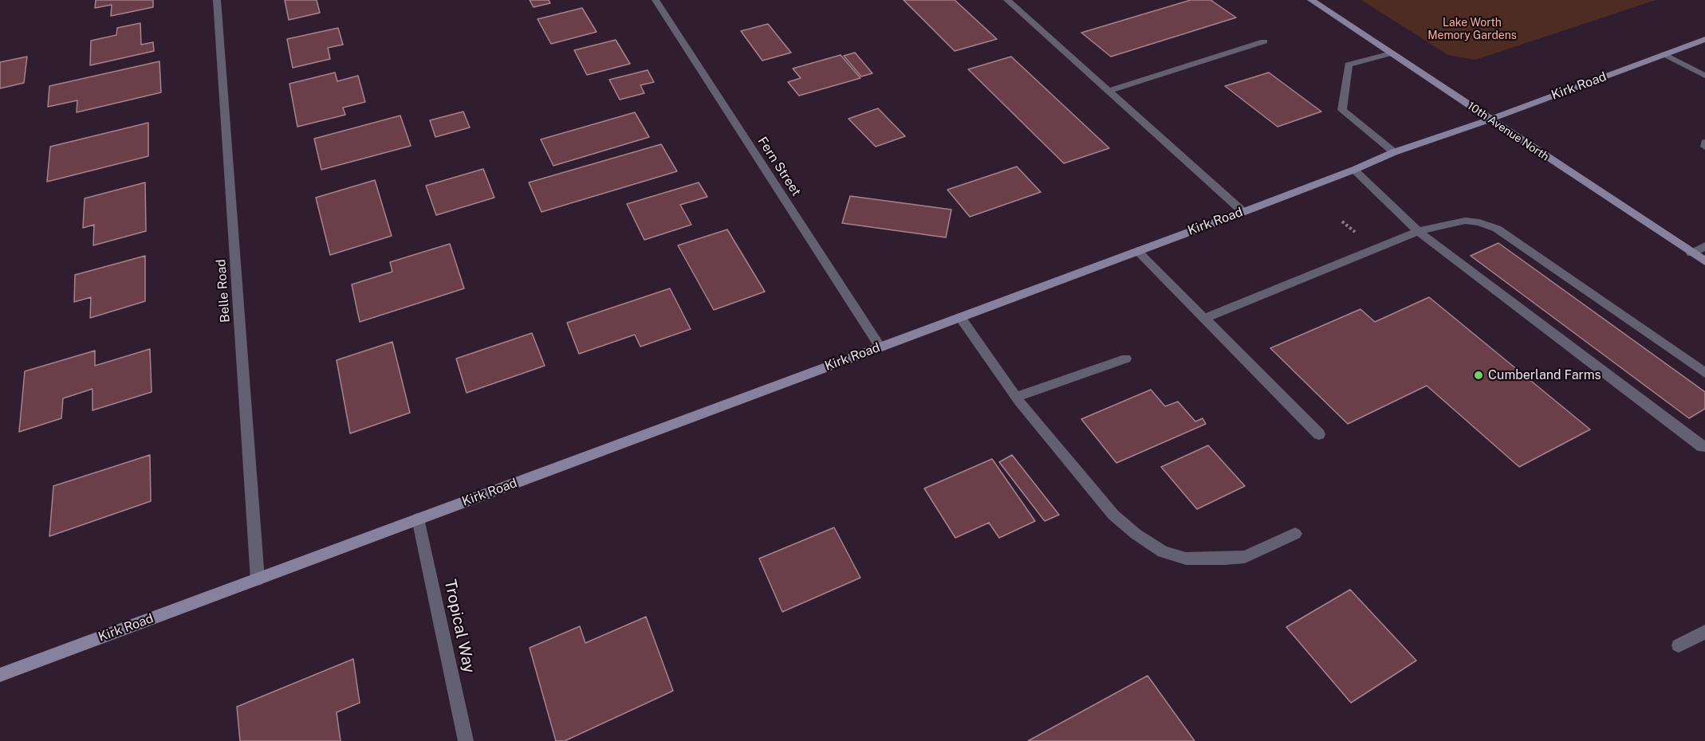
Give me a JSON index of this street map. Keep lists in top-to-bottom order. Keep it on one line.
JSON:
{"streets":{"street":["Kirk Road","10th Avenue North","Fern Street","Belle Road","Tropical Way"]},"crossings":[["Kirk Road","10th Avenue North"],["Kirk Road","Fern Street"],["Kirk Road","Belle Road"],["Kirk Road","Tropical Way"]],"parks":["Lake Worth Memory Gardens"],"places":["Cumberland Farms"]}
